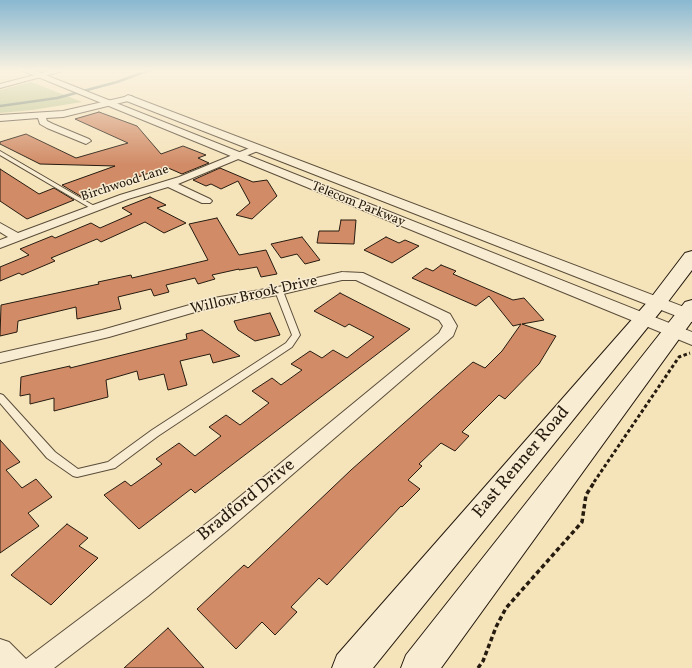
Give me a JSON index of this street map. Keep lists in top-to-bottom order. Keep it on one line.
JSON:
{"streets":{"main road":["East Renner Road"],"street":["Birchwood Lane","Telecom Parkway","Willow Brook Drive","Bradford Drive"]},"crossings":[["Birchwood Lane","Telecom Parkway"],["Telecom Parkway","East Renner Road"],["Willow Brook Drive","Bradford Drive"]]}
